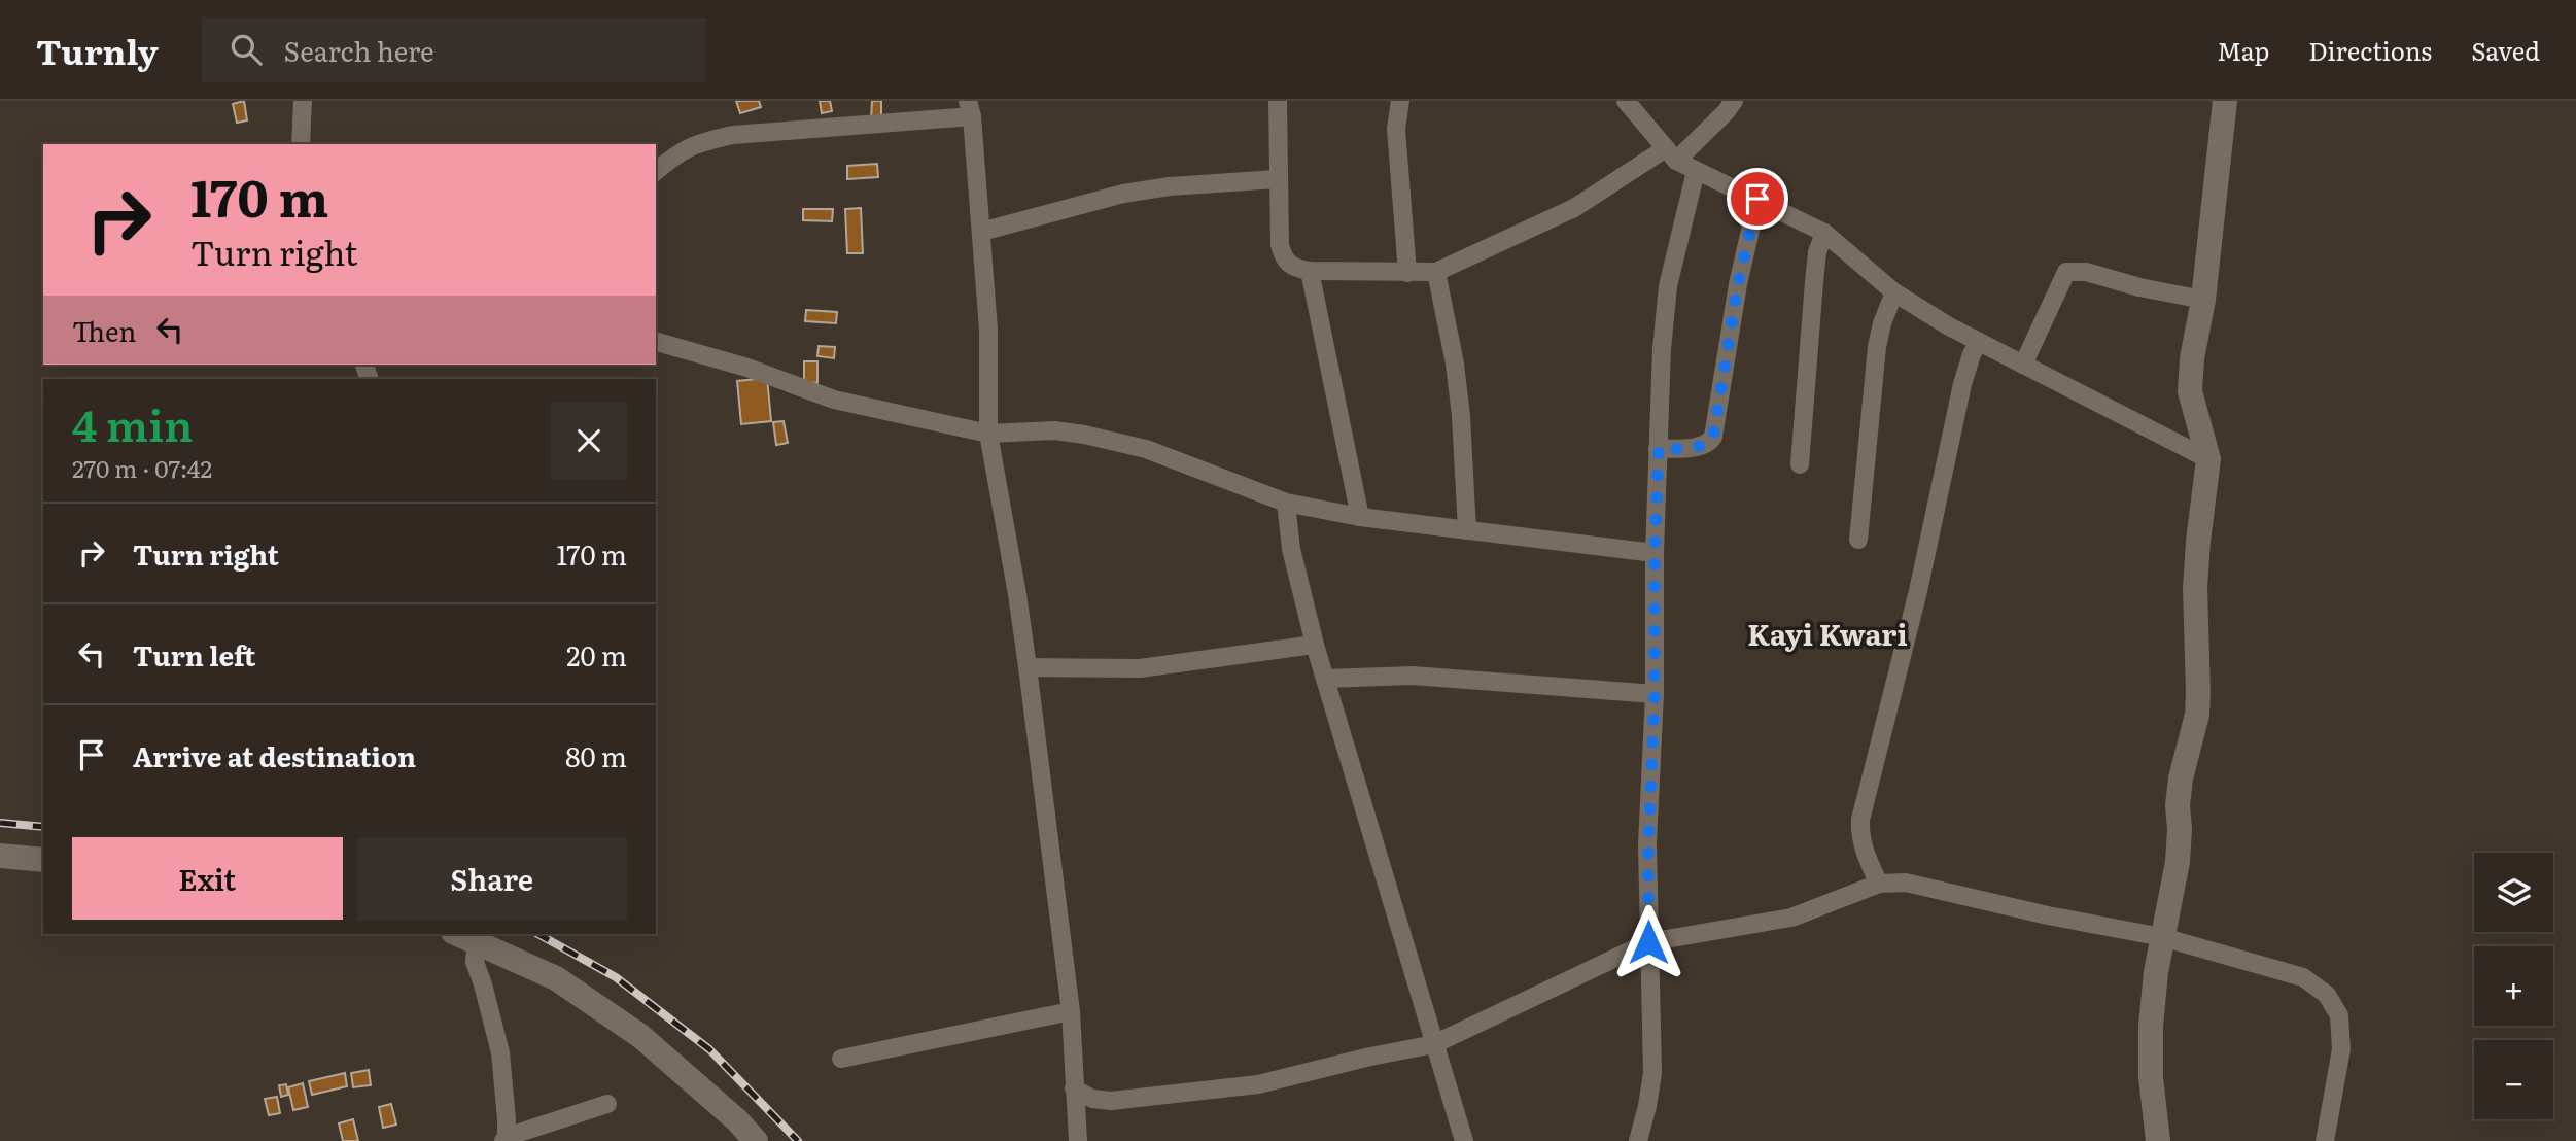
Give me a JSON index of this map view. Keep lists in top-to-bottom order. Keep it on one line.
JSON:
{"districts":["Kayi Kwari"],"page":{"header":"Turnly","search":"Search here","nav":["Map","Directions","Saved"],"turn":["170 m","Turn right"],"then":"Then","heading":["4 min","270 m · 07:42"],"list":[{"name":"Turn right","value":"170 m"},{"name":"Turn left","value":"20 m"},{"name":"Arrive at destination","value":"80 m"}],"buttons":["Exit","Share"],"map_buttons":["+","−"]}}
